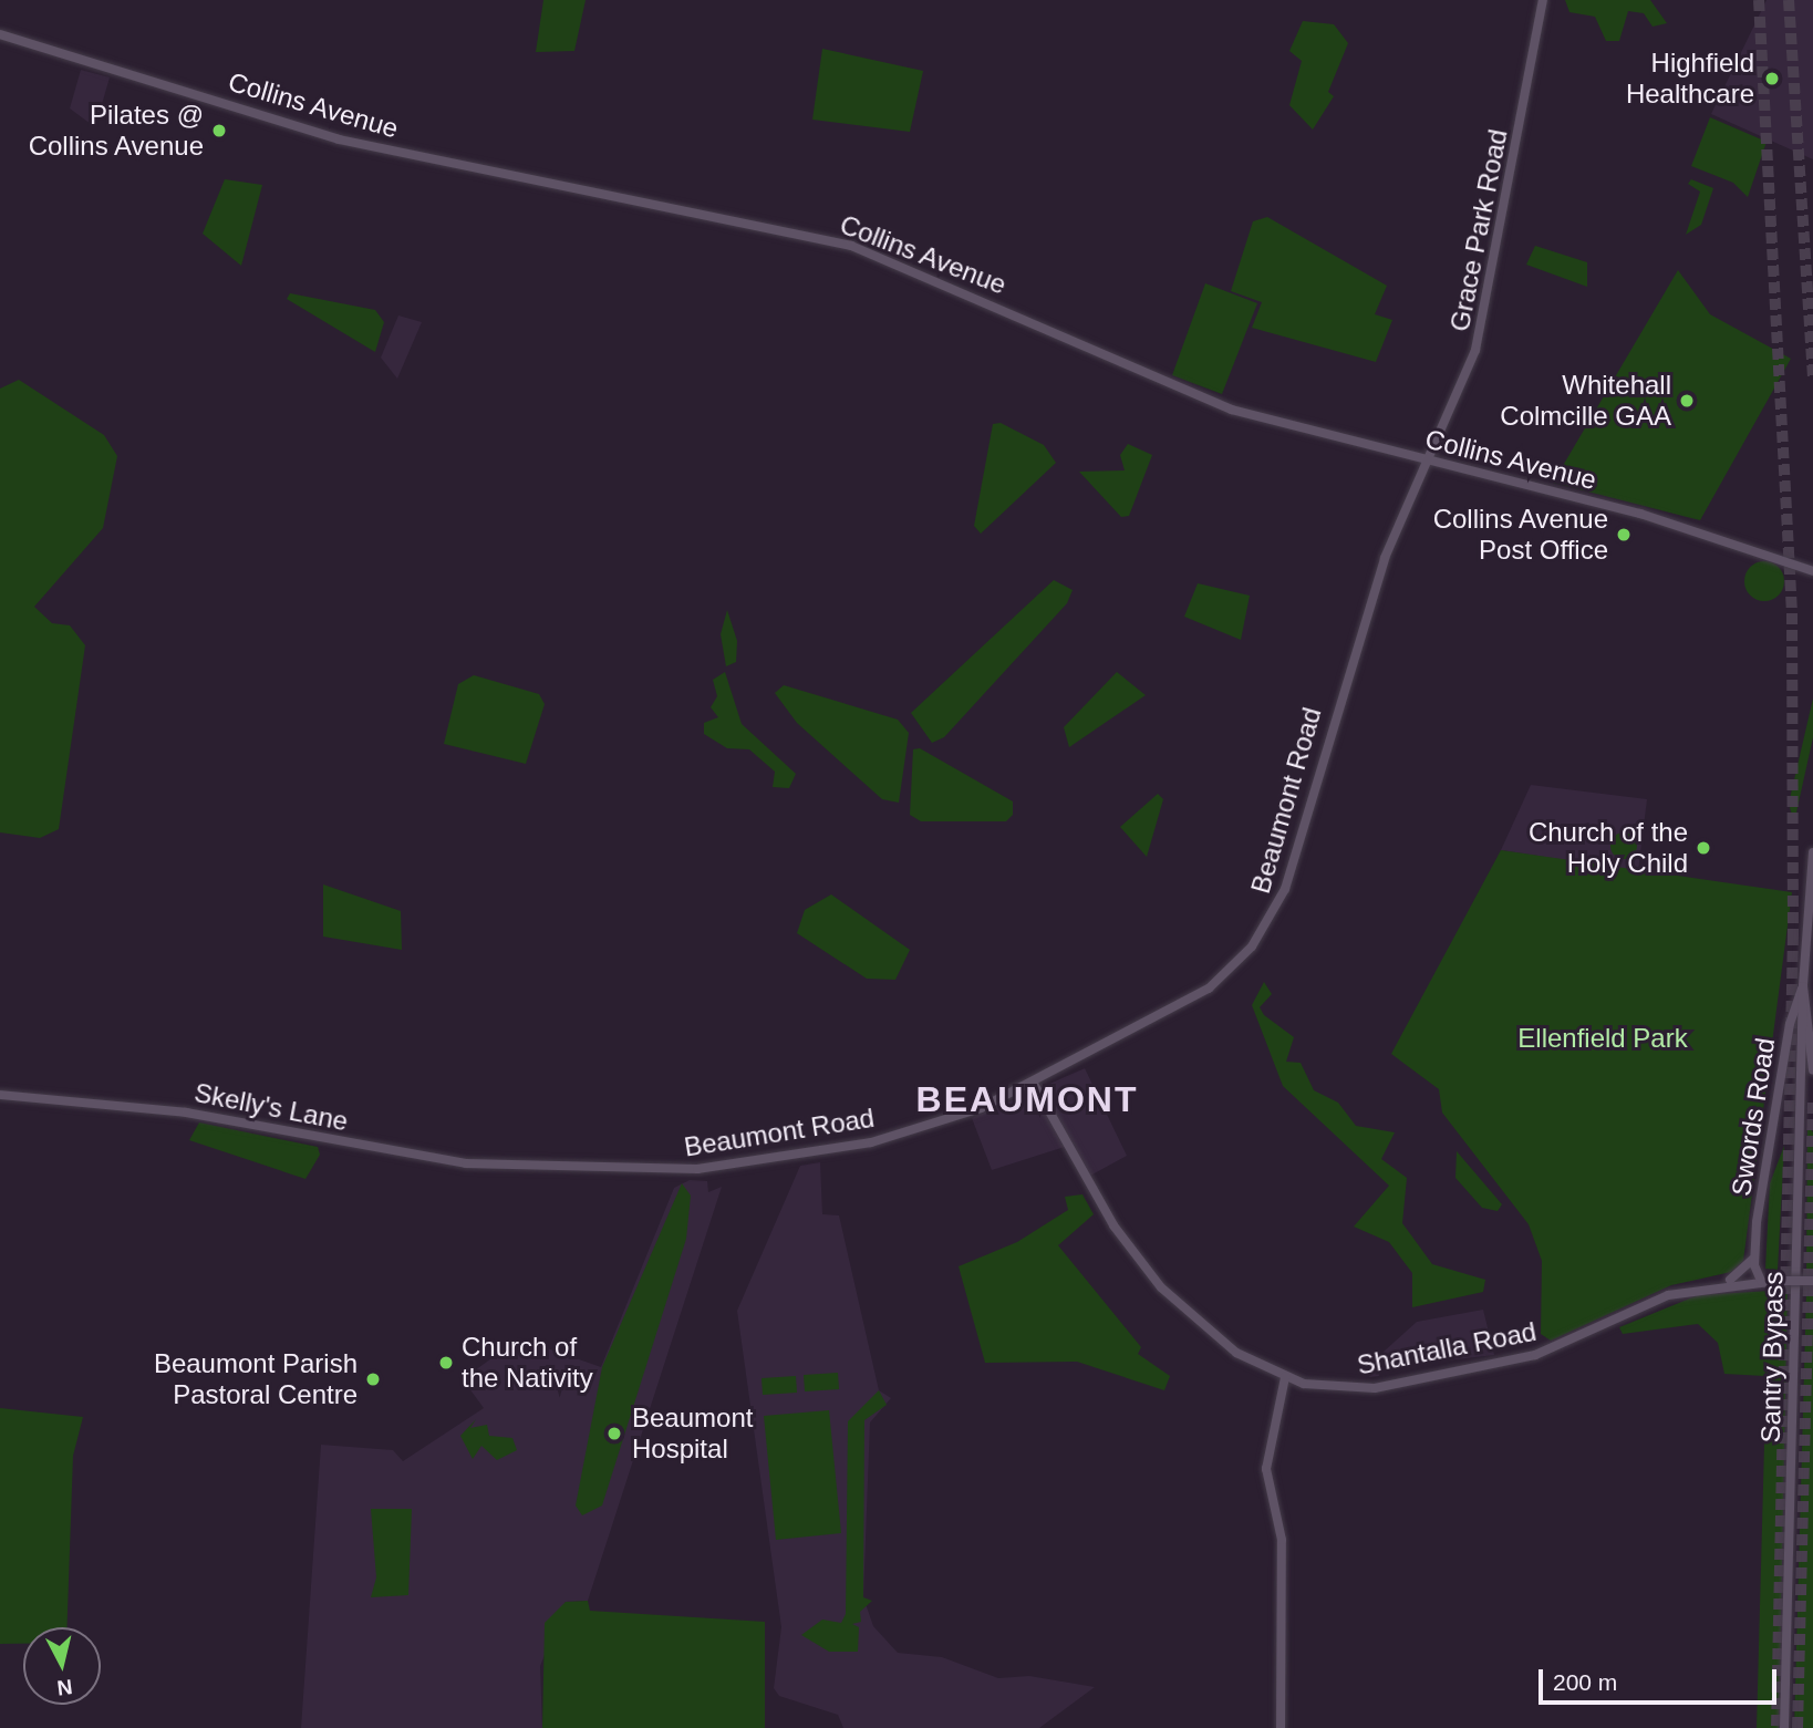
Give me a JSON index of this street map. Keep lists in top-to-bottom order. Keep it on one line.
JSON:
{"streets":{"street":["Collins Avenue","Grace Park Road","Beaumont Road","Skelly's Lane","Swords Road","Shantalla Road","Santry Bypass"]},"crossings":[["Collins Avenue","Grace Park Road"],["Collins Avenue","Beaumont Road"],["Grace Park Road","Beaumont Road"],["Beaumont Road","Skelly's Lane"],["Beaumont Road","Shantalla Road"],["Swords Road","Shantalla Road"],["Swords Road","Santry Bypass"]],"districts":["BEAUMONT"],"parks":["Ellenfield Park"],"places":["Highfield Healthcare","Pilates @ Collins Avenue","Whitehall Colmcille GAA","Collins Avenue Post Office","Church of the Holy Child","Church of the Nativity","Beaumont Parish Pastoral Centre","Beaumont Hospital"],"scale_bar":"200 m","north":"bottom"}
